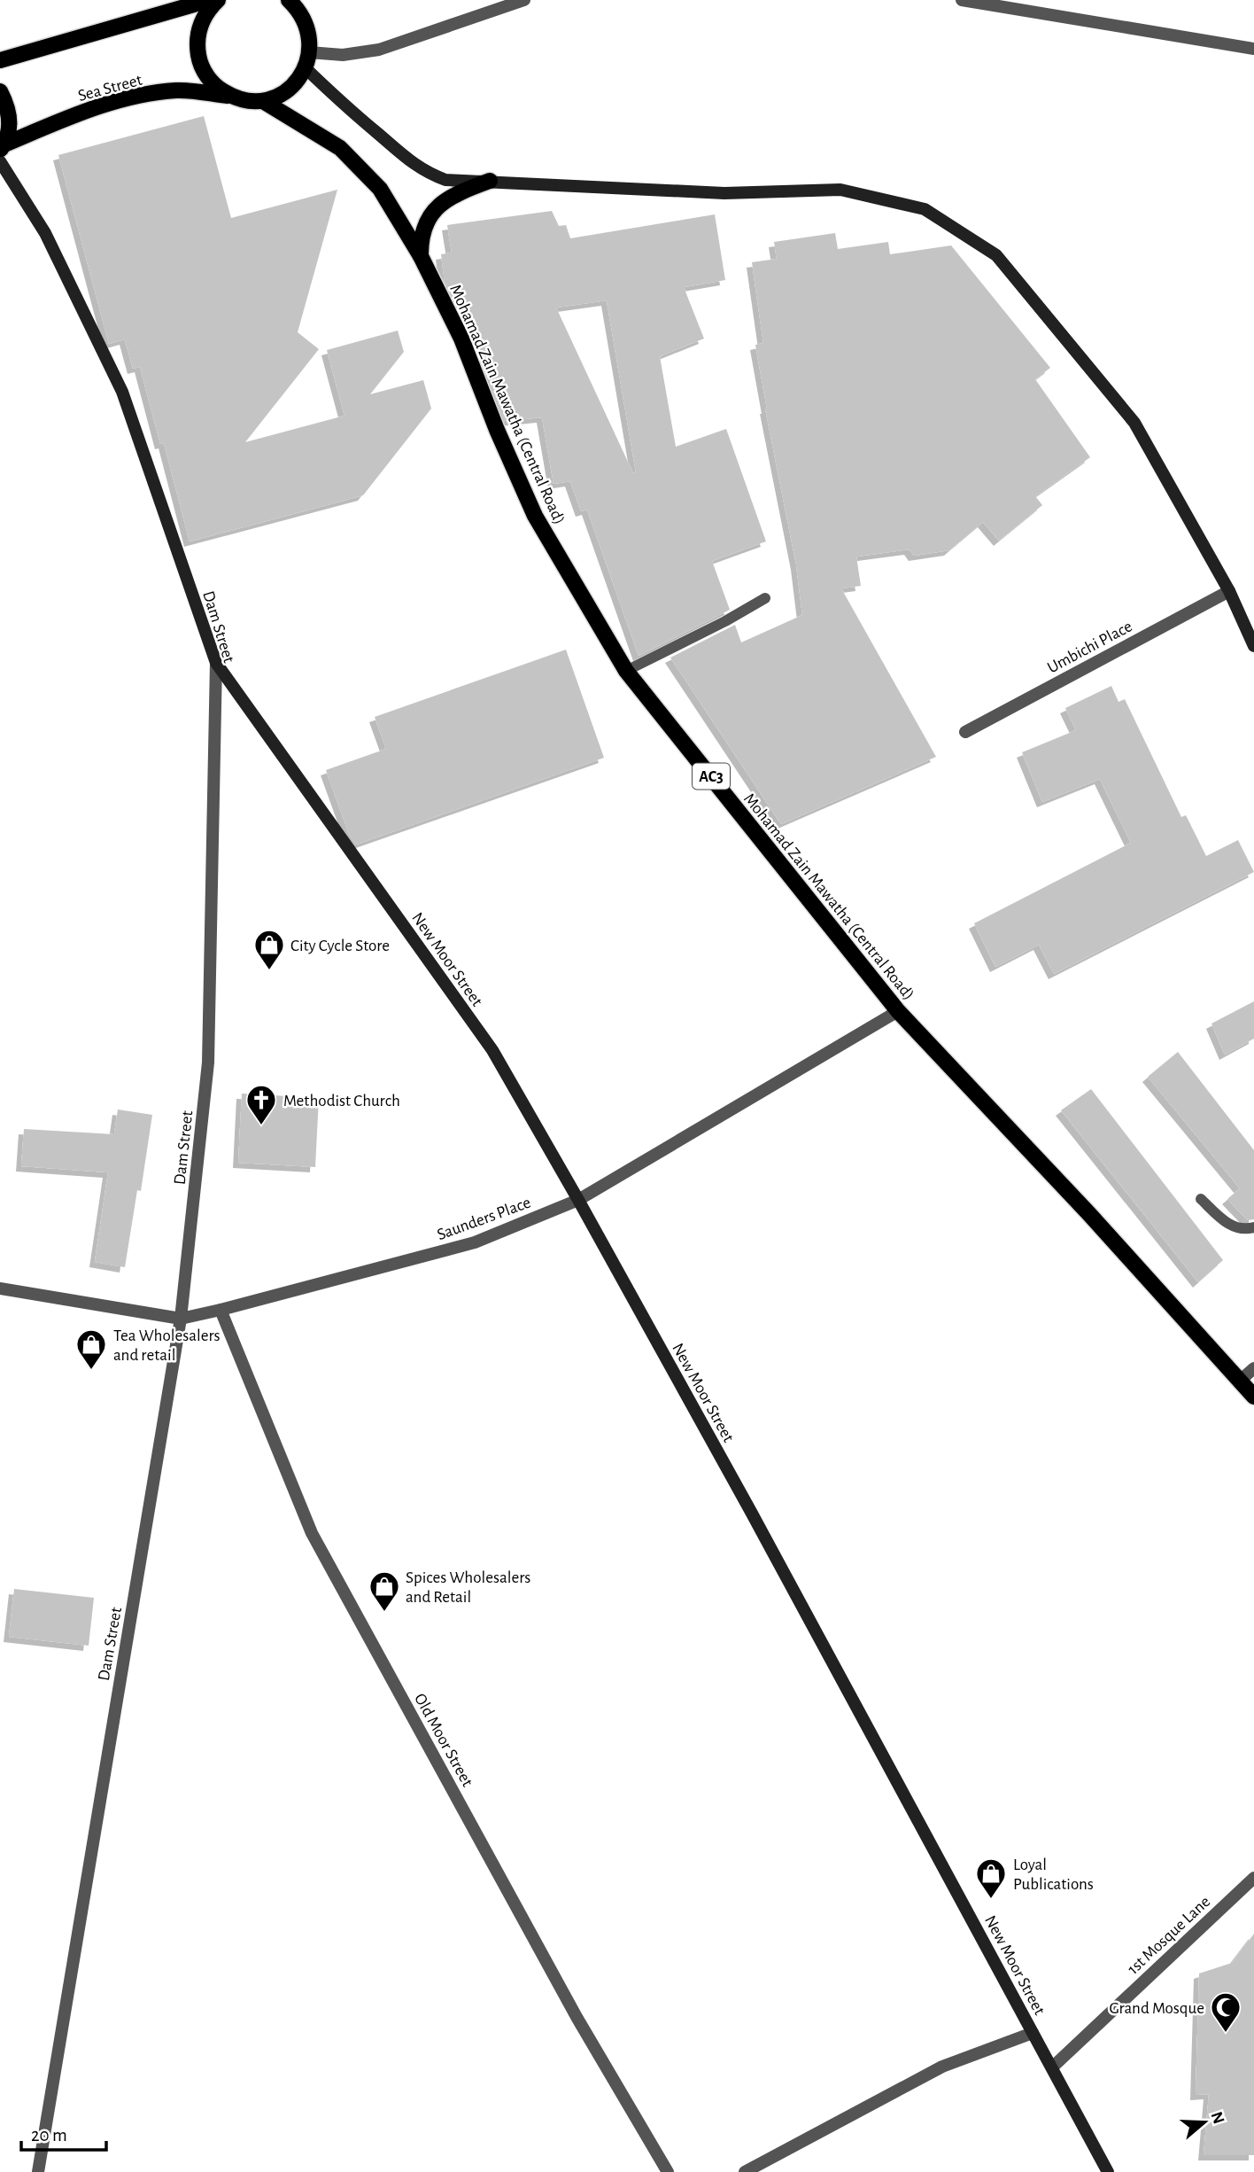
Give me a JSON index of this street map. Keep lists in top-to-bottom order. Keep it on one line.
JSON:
{"streets":{"main road":["Sea Street","Mohamad Zain Mawatha (Central Road)","Dam Street","AC3","New Moor Street"],"street":["Umbichi Place","Saunders Place","Old Moor Street","1st Mosque Lane"]},"crossings":[["Sea Street","Mohamad Zain Mawatha (Central Road)"],["Mohamad Zain Mawatha (Central Road)","Saunders Place"],["Dam Street","New Moor Street"],["Dam Street","Saunders Place"],["New Moor Street","Saunders Place"],["New Moor Street","1st Mosque Lane"],["Saunders Place","Old Moor Street"]],"places":{"shop":["City Cycle Store","Tea Wholesalers and retail","Spices Wholesalers and Retail","Loyal Publications"],"church":["Methodist Church"],"mosque":["Grand Mosque"]},"scale_bar":"20 m","north":"right"}
